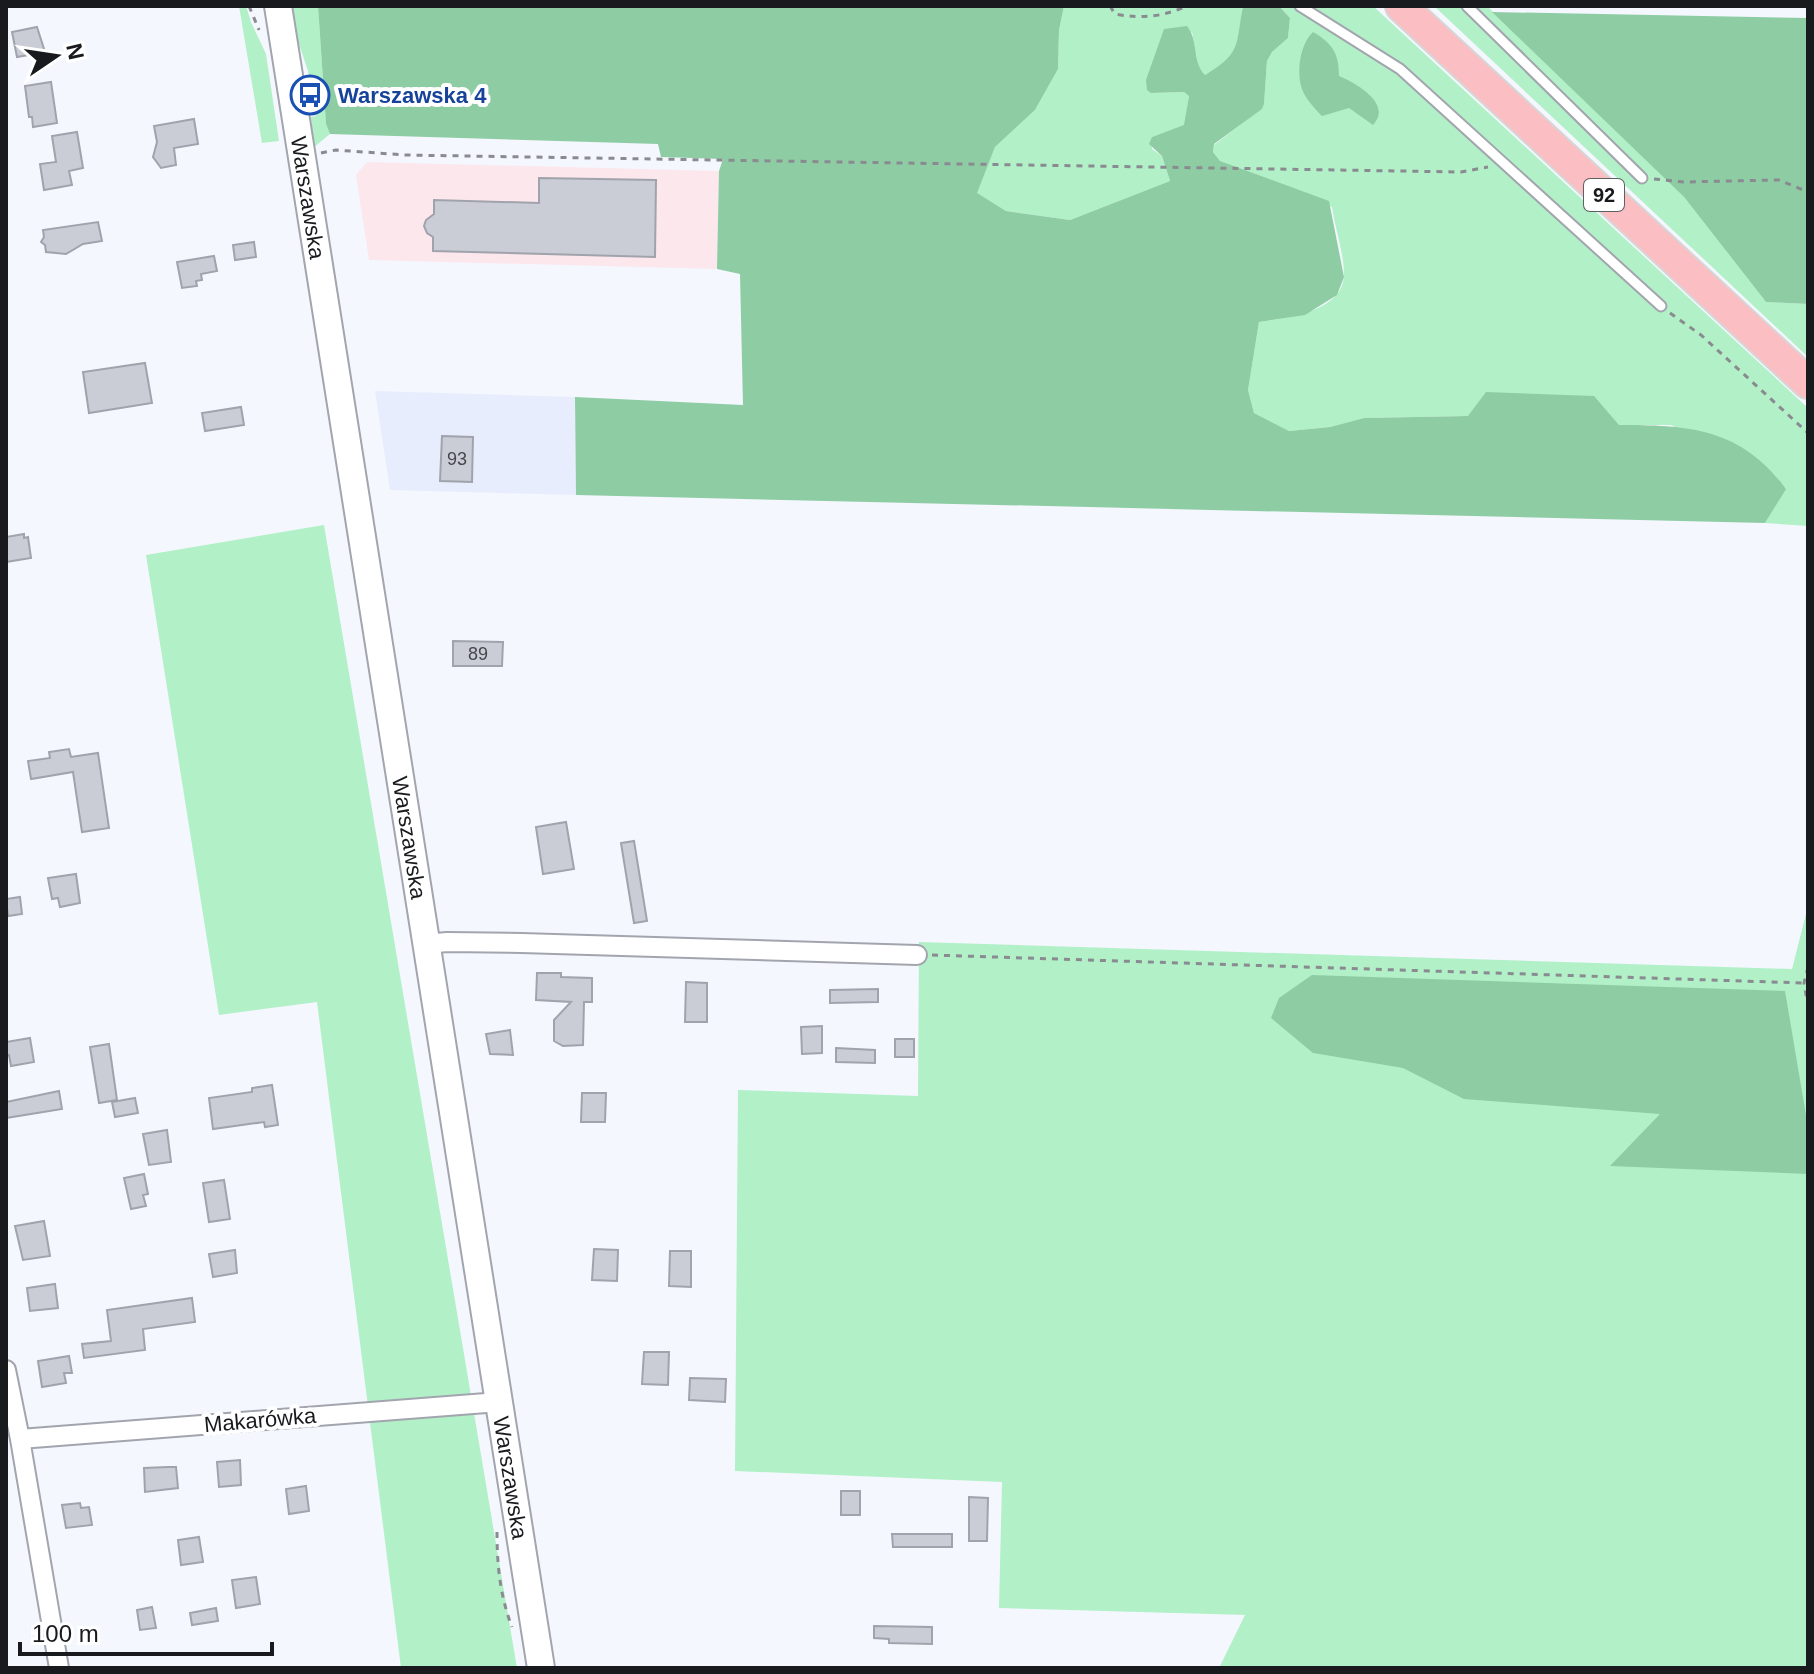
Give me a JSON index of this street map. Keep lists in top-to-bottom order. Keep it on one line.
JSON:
{"streets":{"main road":["92"],"street":["Warszawska","Makarówka"]},"crossings":[["Warszawska","Makarówka"]],"places":{"bus stop":["Warszawska 4"]},"house_numbers":["93","89"],"scale_bar":"100 m","north":"right"}
